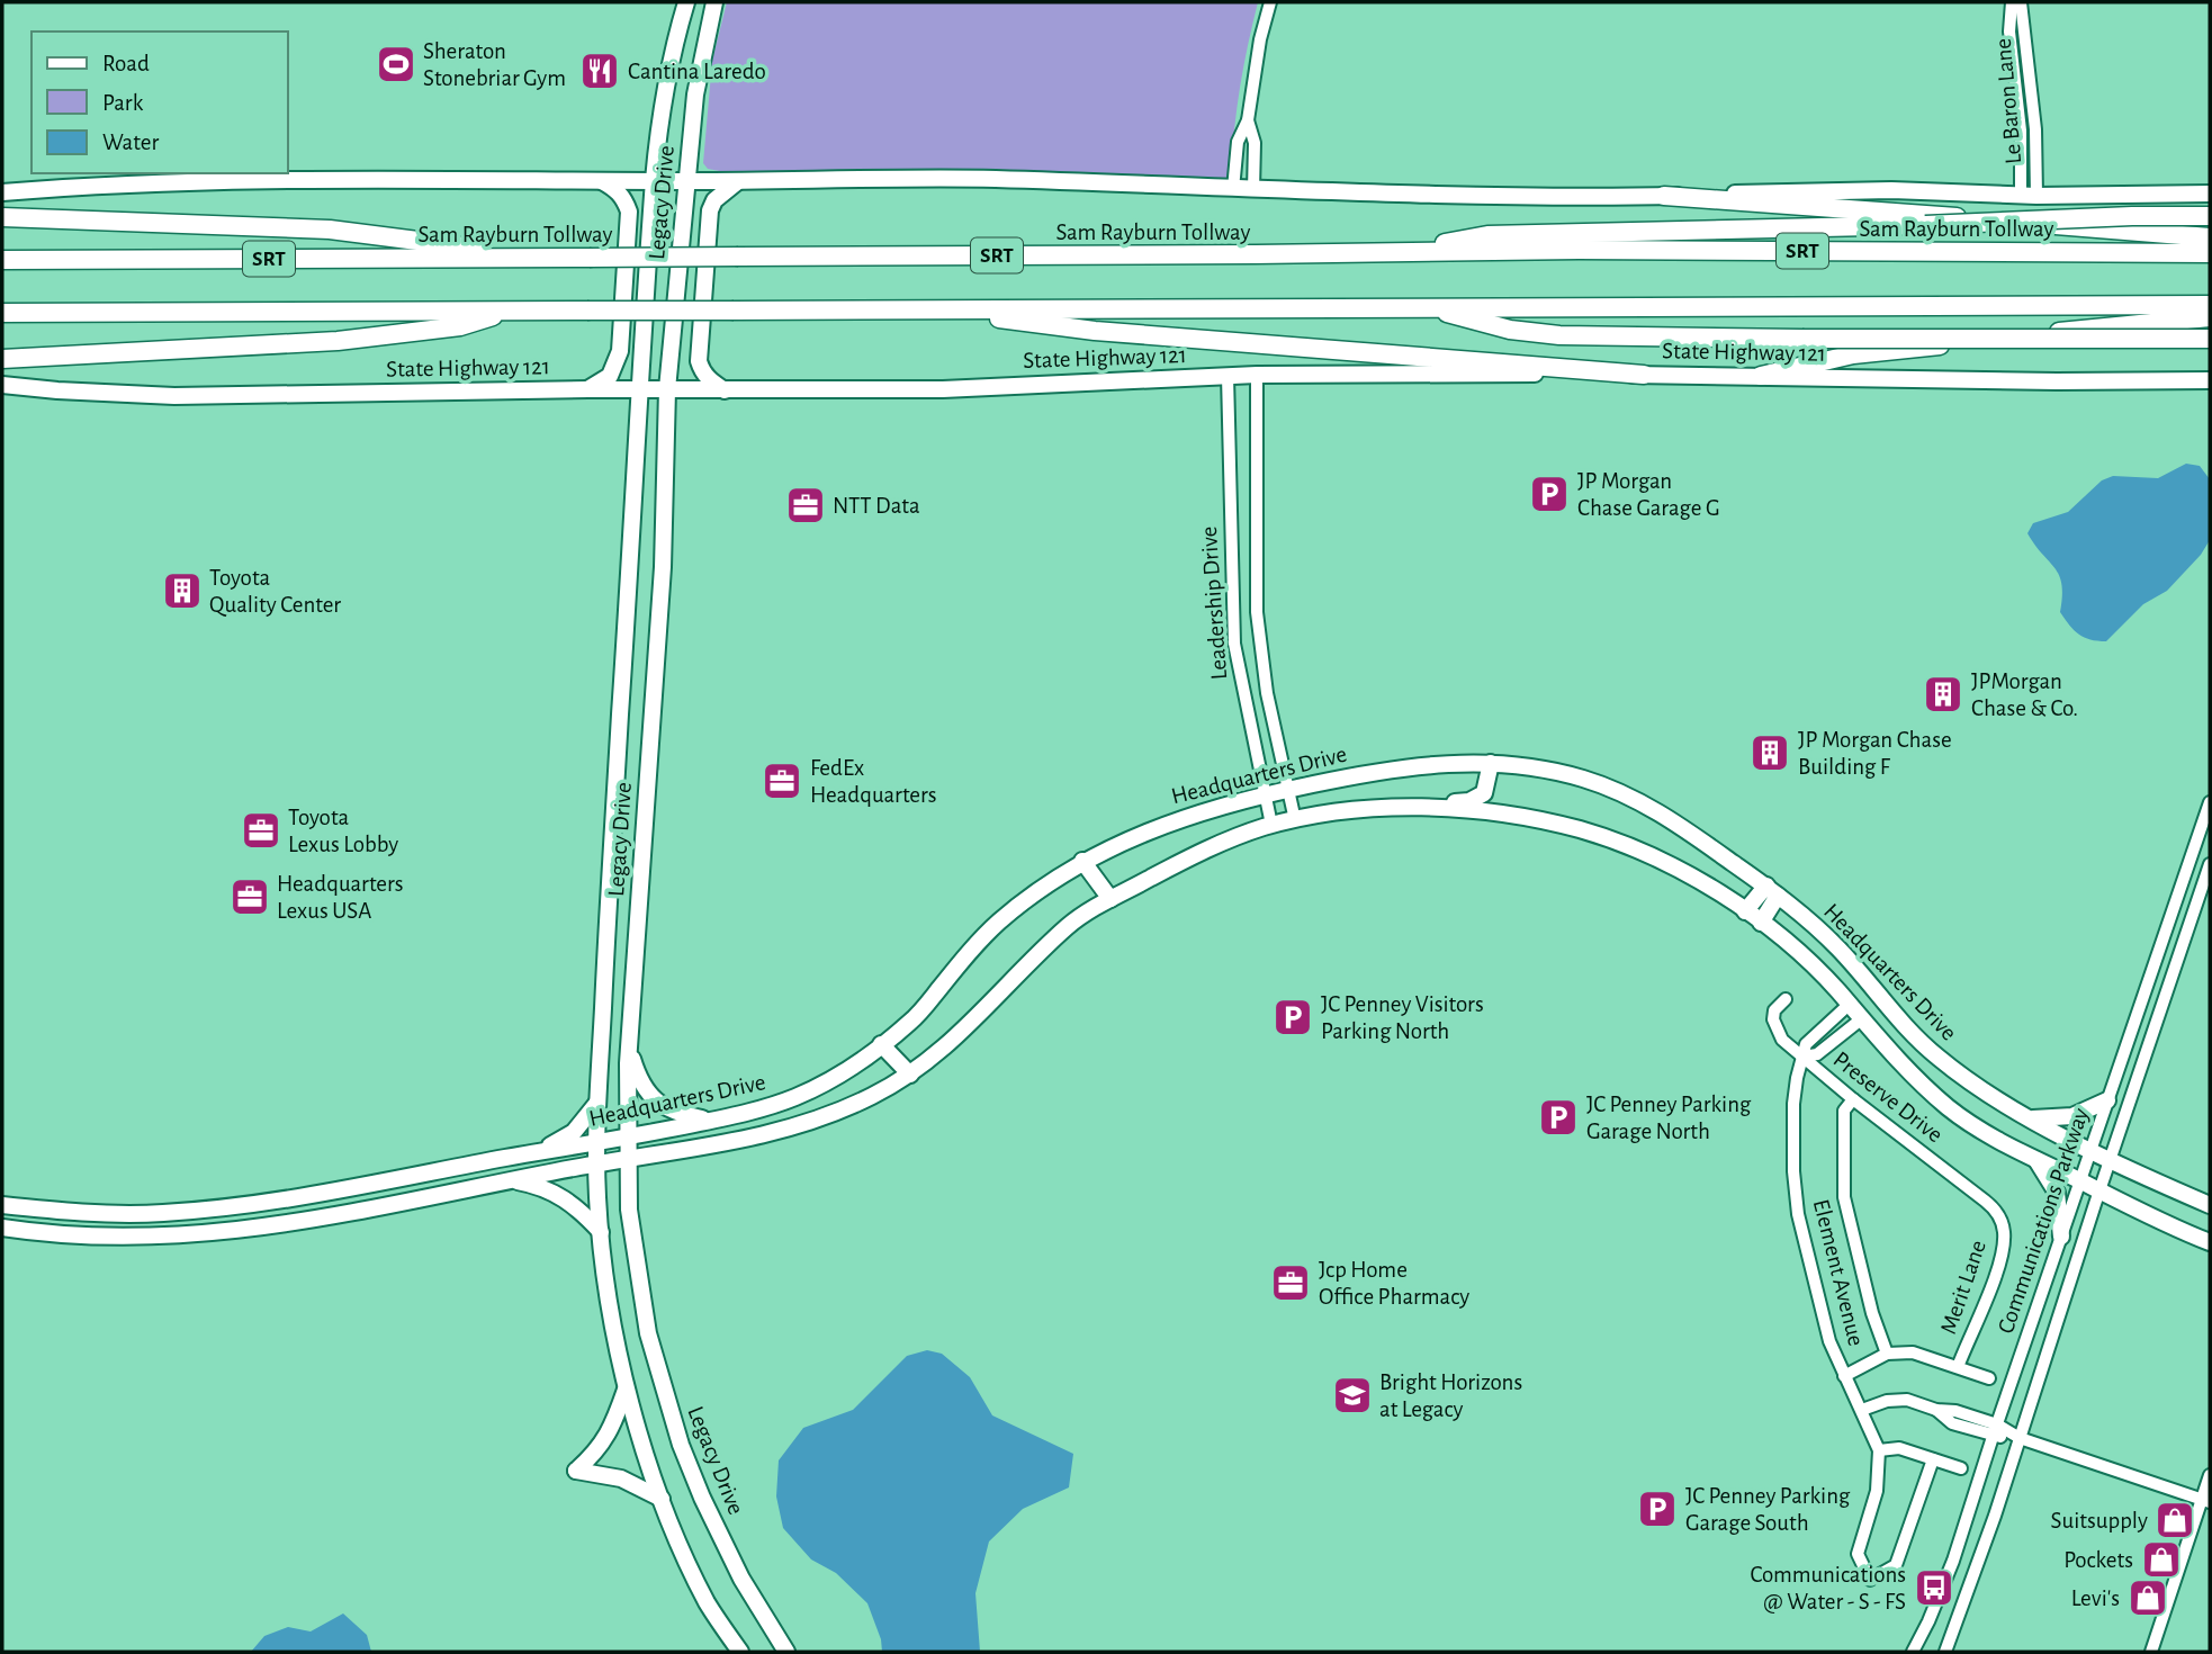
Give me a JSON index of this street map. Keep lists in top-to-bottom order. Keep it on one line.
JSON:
{"streets":{"highway":["Sam Rayburn Tollway","SRT"],"main road":["Legacy Drive","State Highway 121","Headquarters Drive"],"street":["Le Baron Lane","Leadership Drive","Preserve Drive","Communications Parkway","Element Avenue","Merit Lane"]},"crossings":[["Legacy Drive","State Highway 121"],["Legacy Drive","Headquarters Drive"],["State Highway 121","Leadership Drive"],["Leadership Drive","Headquarters Drive"],["Headquarters Drive","Communications Parkway"],["Headquarters Drive","Element Avenue"],["Preserve Drive","Element Avenue"],["Preserve Drive","Merit Lane"]],"places":{"sports":["Sheraton Stonebriar Gym"],"restaurant":["Cantina Laredo"],"parking":["JP Morgan Chase Garage G","JC Penney Visitors Parking North","JC Penney Parking Garage North","JC Penney Parking Garage South"],"office":["NTT Data","FedEx Headquarters","Toyota Lexus Lobby","Headquarters Lexus USA","Jcp Home Office Pharmacy"],"building":["Toyota Quality Center","JPMorgan Chase & Co.","JP Morgan Chase Building F"],"school or university":["Bright Horizons at Legacy"],"shop":["Suitsupply","Pockets","Levi's"],"bus stop":["Communications @ Water - S - FS"]},"legend":["Road","Park","Water"]}
